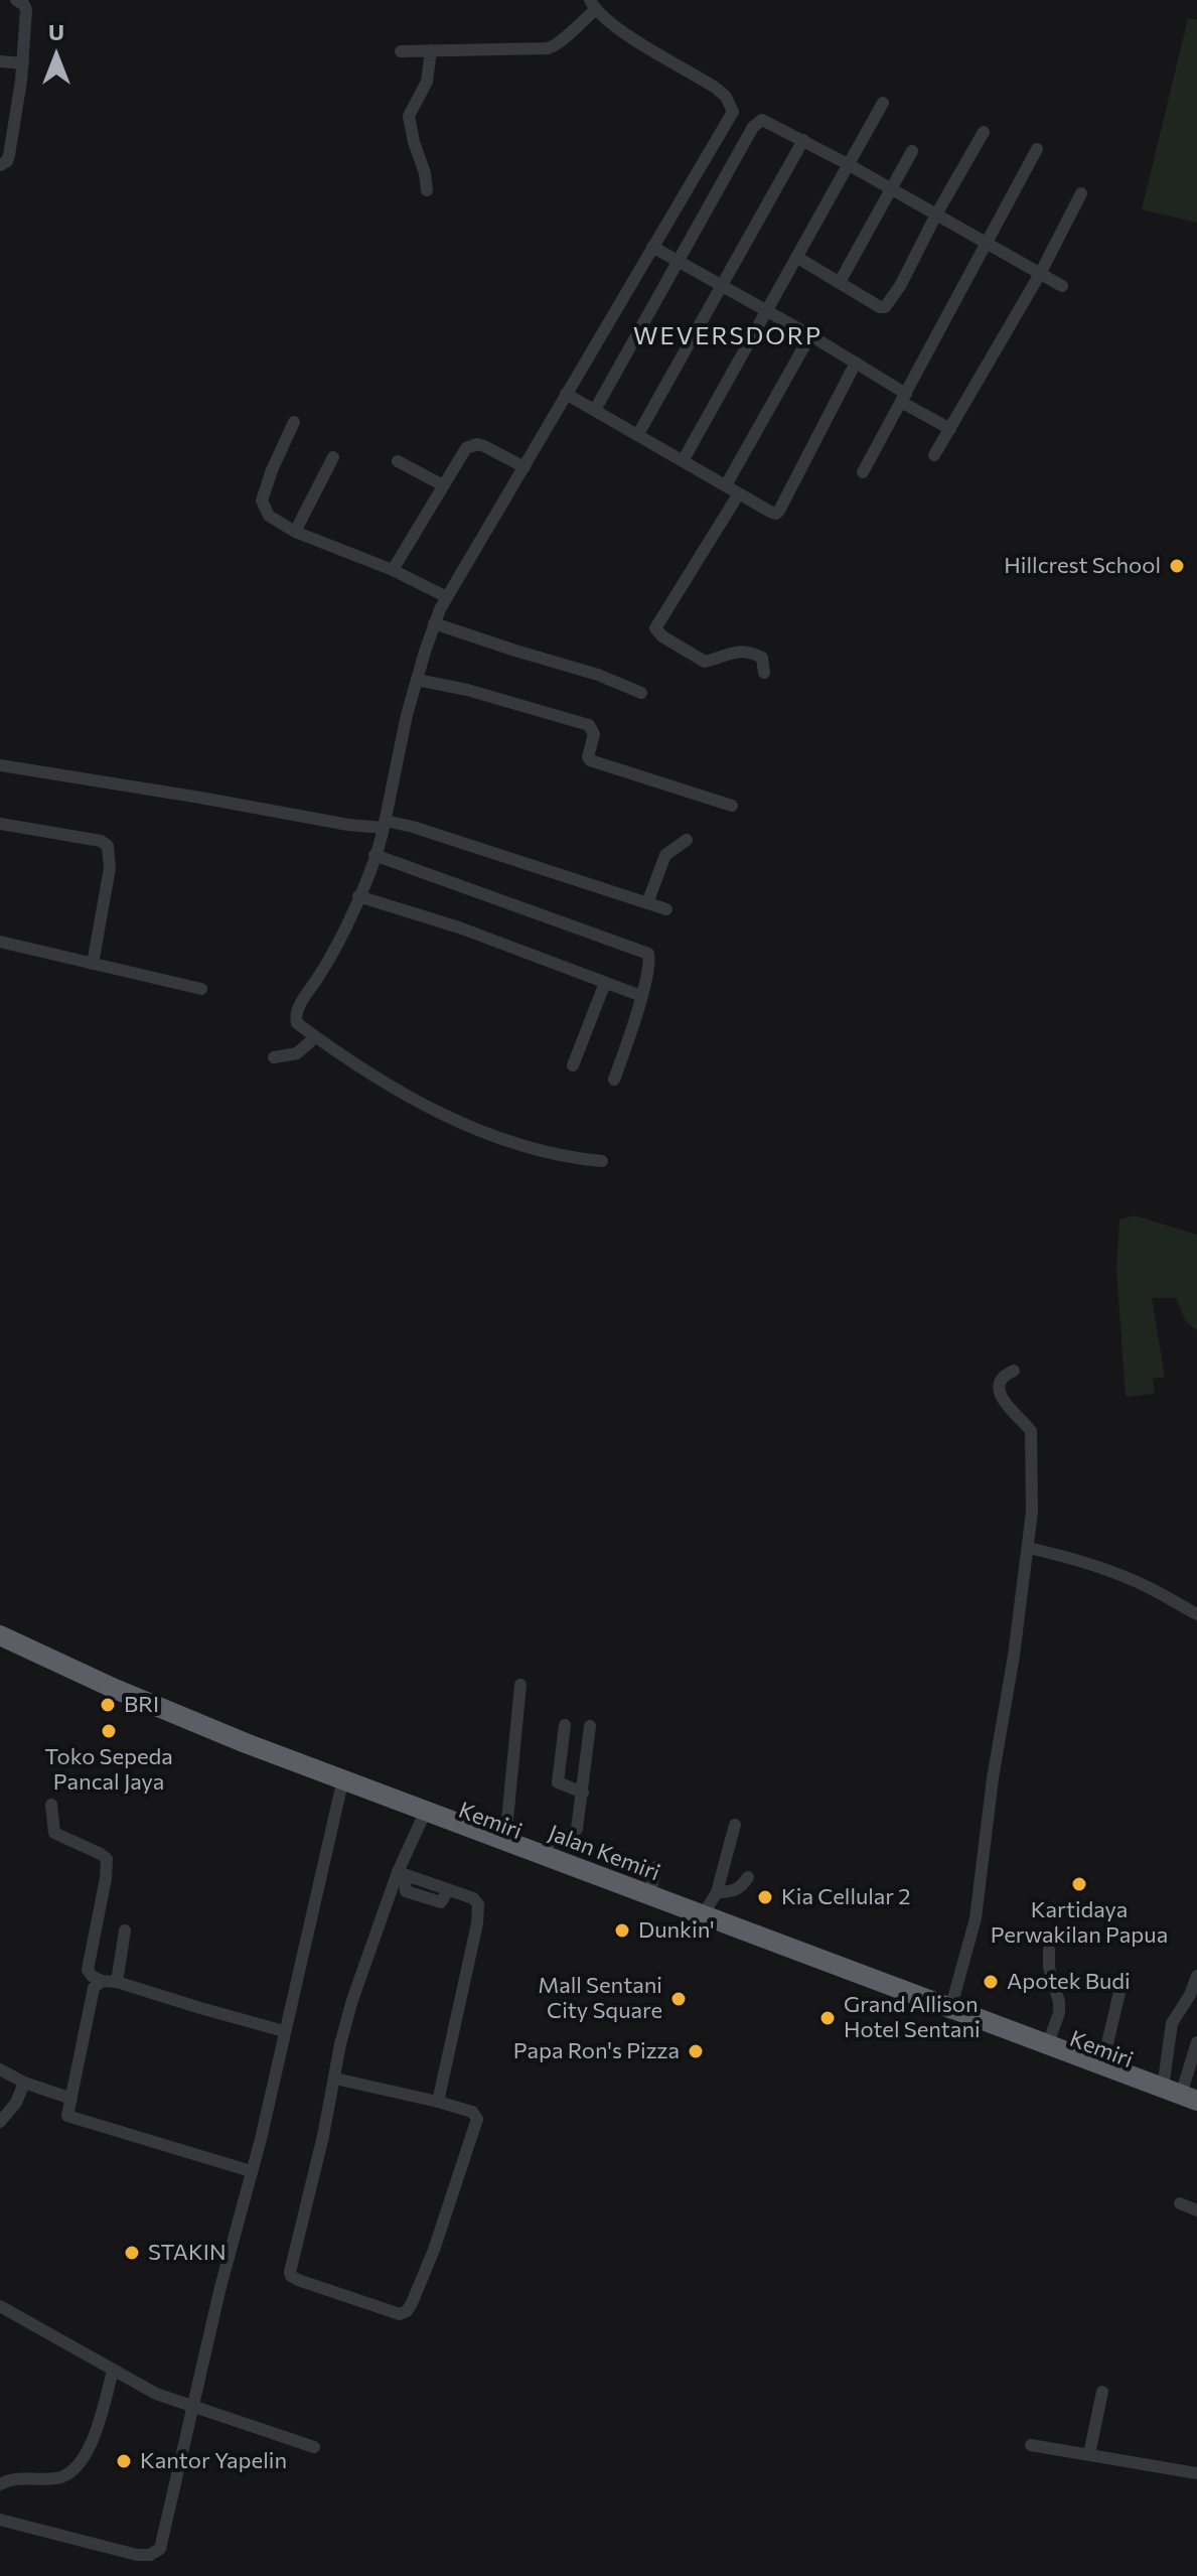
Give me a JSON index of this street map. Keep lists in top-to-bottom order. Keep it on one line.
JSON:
{"streets":{"highway":["Kemiri","Jalan Kemiri"]},"crossings":[["Kemiri","Jalan Kemiri"]],"districts":["WEVERSDORP"],"places":["Hillcrest School","BRI","Toko Sepeda Pancal Jaya","Kartidaya Perwakilan Papua","Kia Cellular 2","Dunkin'","Apotek Budi","Mall Sentani City Square","Grand Allison Hotel Sentani","Papa Ron's Pizza","STAKIN","Kantor Yapelin"],"north":"top"}
